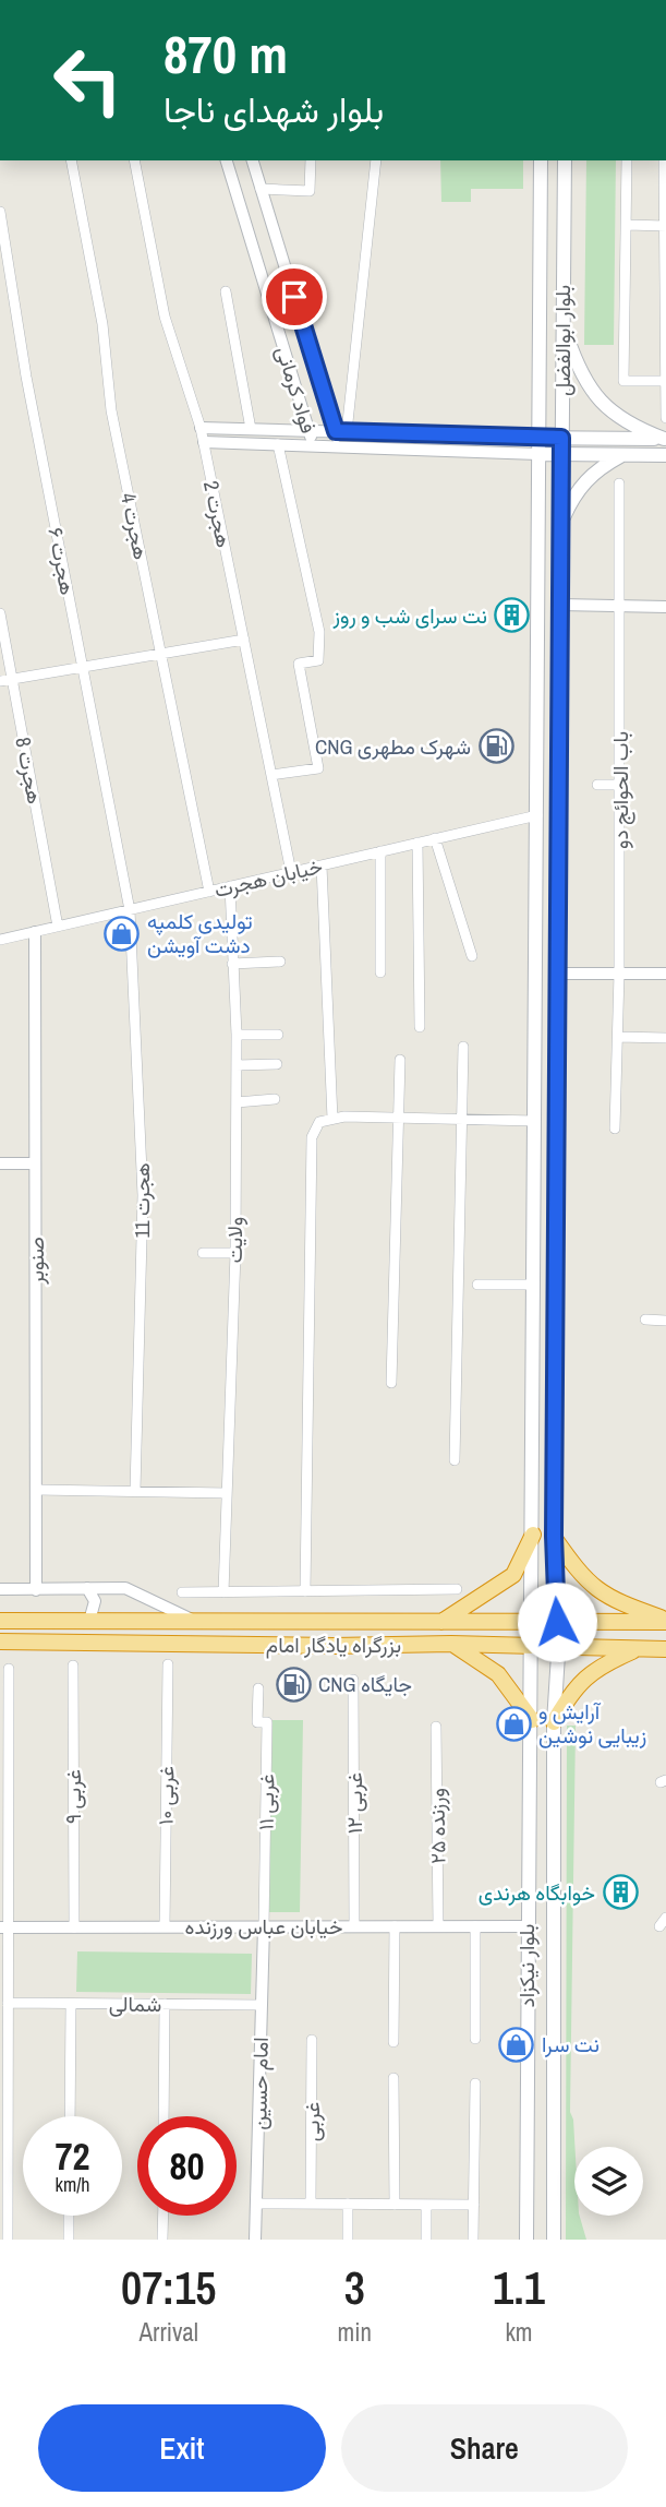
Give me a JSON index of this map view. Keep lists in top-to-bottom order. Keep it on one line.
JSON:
{"streets":{"highway":["بزرگراه یادگار امام"],"main road":["بلوار ابوالفضل","بلوار نیکزاد"],"street":["فواد کرمانی","هجرت 2","هجرت 4","هجرت ۶","هجرت 8","باب الحوائج دو","خیابان هجرت","هجرت 11","ولایت","صنوبر","غربی ۱۰","غربی ۹","غربی ۱۱","غربی ۱۲","ورزنده ۲۵","خیابان عباس ورزنده","شمالی","امام حسین","غربی"]},"crossings":[["بلوار ابوالفضل","خیابان هجرت"],["بلوار ابوالفضل","بزرگراه یادگار امام"],["بلوار ابوالفضل","بلوار نیکزاد"],["هجرت 2","خیابان هجرت"],["هجرت 4","خیابان هجرت"],["هجرت ۶","خیابان هجرت"],["هجرت ۶","هجرت 11"],["هجرت 8","خیابان هجرت"],["خیابان هجرت","هجرت 11"],["خیابان هجرت","ولایت"],["خیابان هجرت","صنوبر"],["بزرگراه یادگار امام","بلوار نیکزاد"],["غربی ۱۰","خیابان عباس ورزنده"],["غربی ۹","خیابان عباس ورزنده"],["غربی ۱۱","خیابان عباس ورزنده"],["غربی ۱۱","امام حسین"],["غربی ۱۲","خیابان عباس ورزنده"],["ورزنده ۲۵","خیابان عباس ورزنده"],["خیابان عباس ورزنده","بلوار نیکزاد"],["خیابان عباس ورزنده","امام حسین"],["شمالی","امام حسین"]],"places":{"building":["نت سرای شب و روز","خوابگاه هرندی"],"fuel station":["CNG شهرک مطهری","CNG جایگاه"],"shop":["تولیدی کلمپه دشت آویشن","آرایش و زیبایی نوشین","نت سرا"]},"page":{"turn":["870 m","بلوار شهدای ناجا"],"speed":"72 km/h","limit":"80","eta":["07:15","Arrival","3","min","1.1","km"],"buttons":["Exit","Share"]}}
